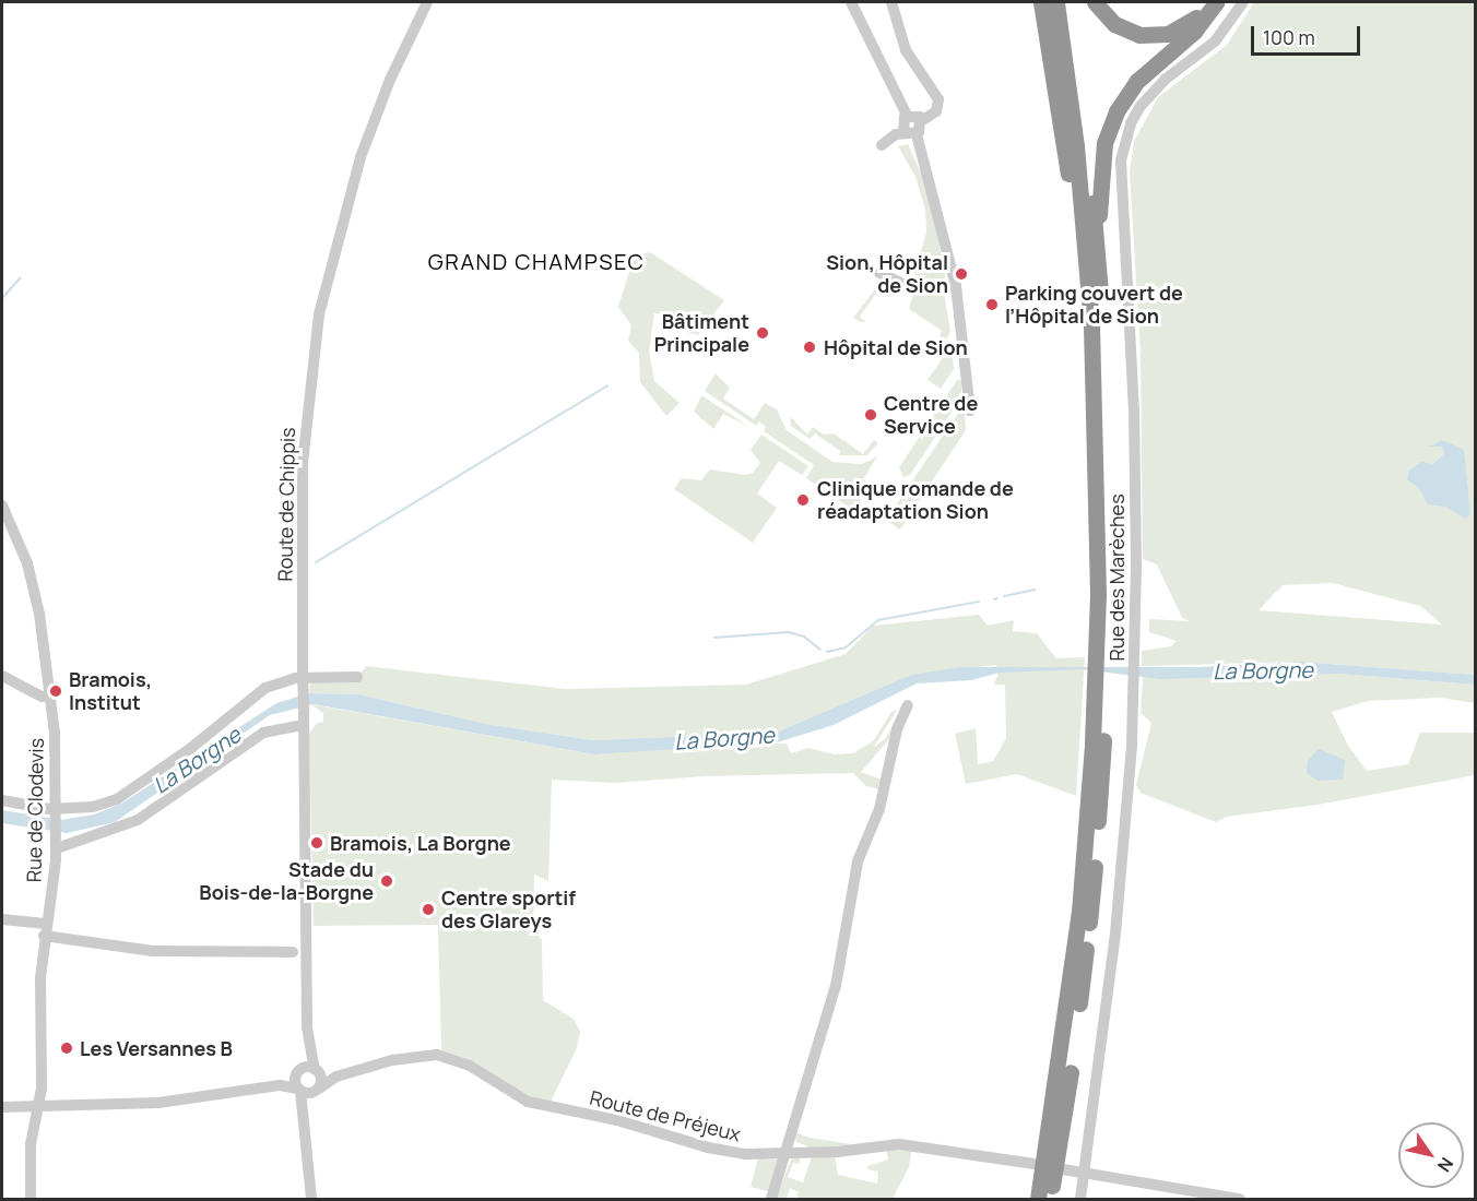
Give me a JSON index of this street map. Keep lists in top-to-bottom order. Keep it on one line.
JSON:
{"streets":{"street":["Route de Chippis","Rue des Marèches","Rue de Clodevis","Route de Préjeux"]},"crossings":[["Route de Chippis","Route de Préjeux"]],"districts":["GRAND CHAMPSEC"],"water":["La Borgne"],"places":["Sion, Hôpital de Sion","Parking couvert de l’Hôpital de Sion","Bâtiment Principale","Hôpital de Sion","Centre de Service","Clinique romande de réadaptation Sion","Bramois, Institut","Bramois, La Borgne","Stade du Bois-de-la-Borgne","Centre sportif des Glareys","Les Versannes B"],"scale_bar":"100 m","north":"bottom right"}
